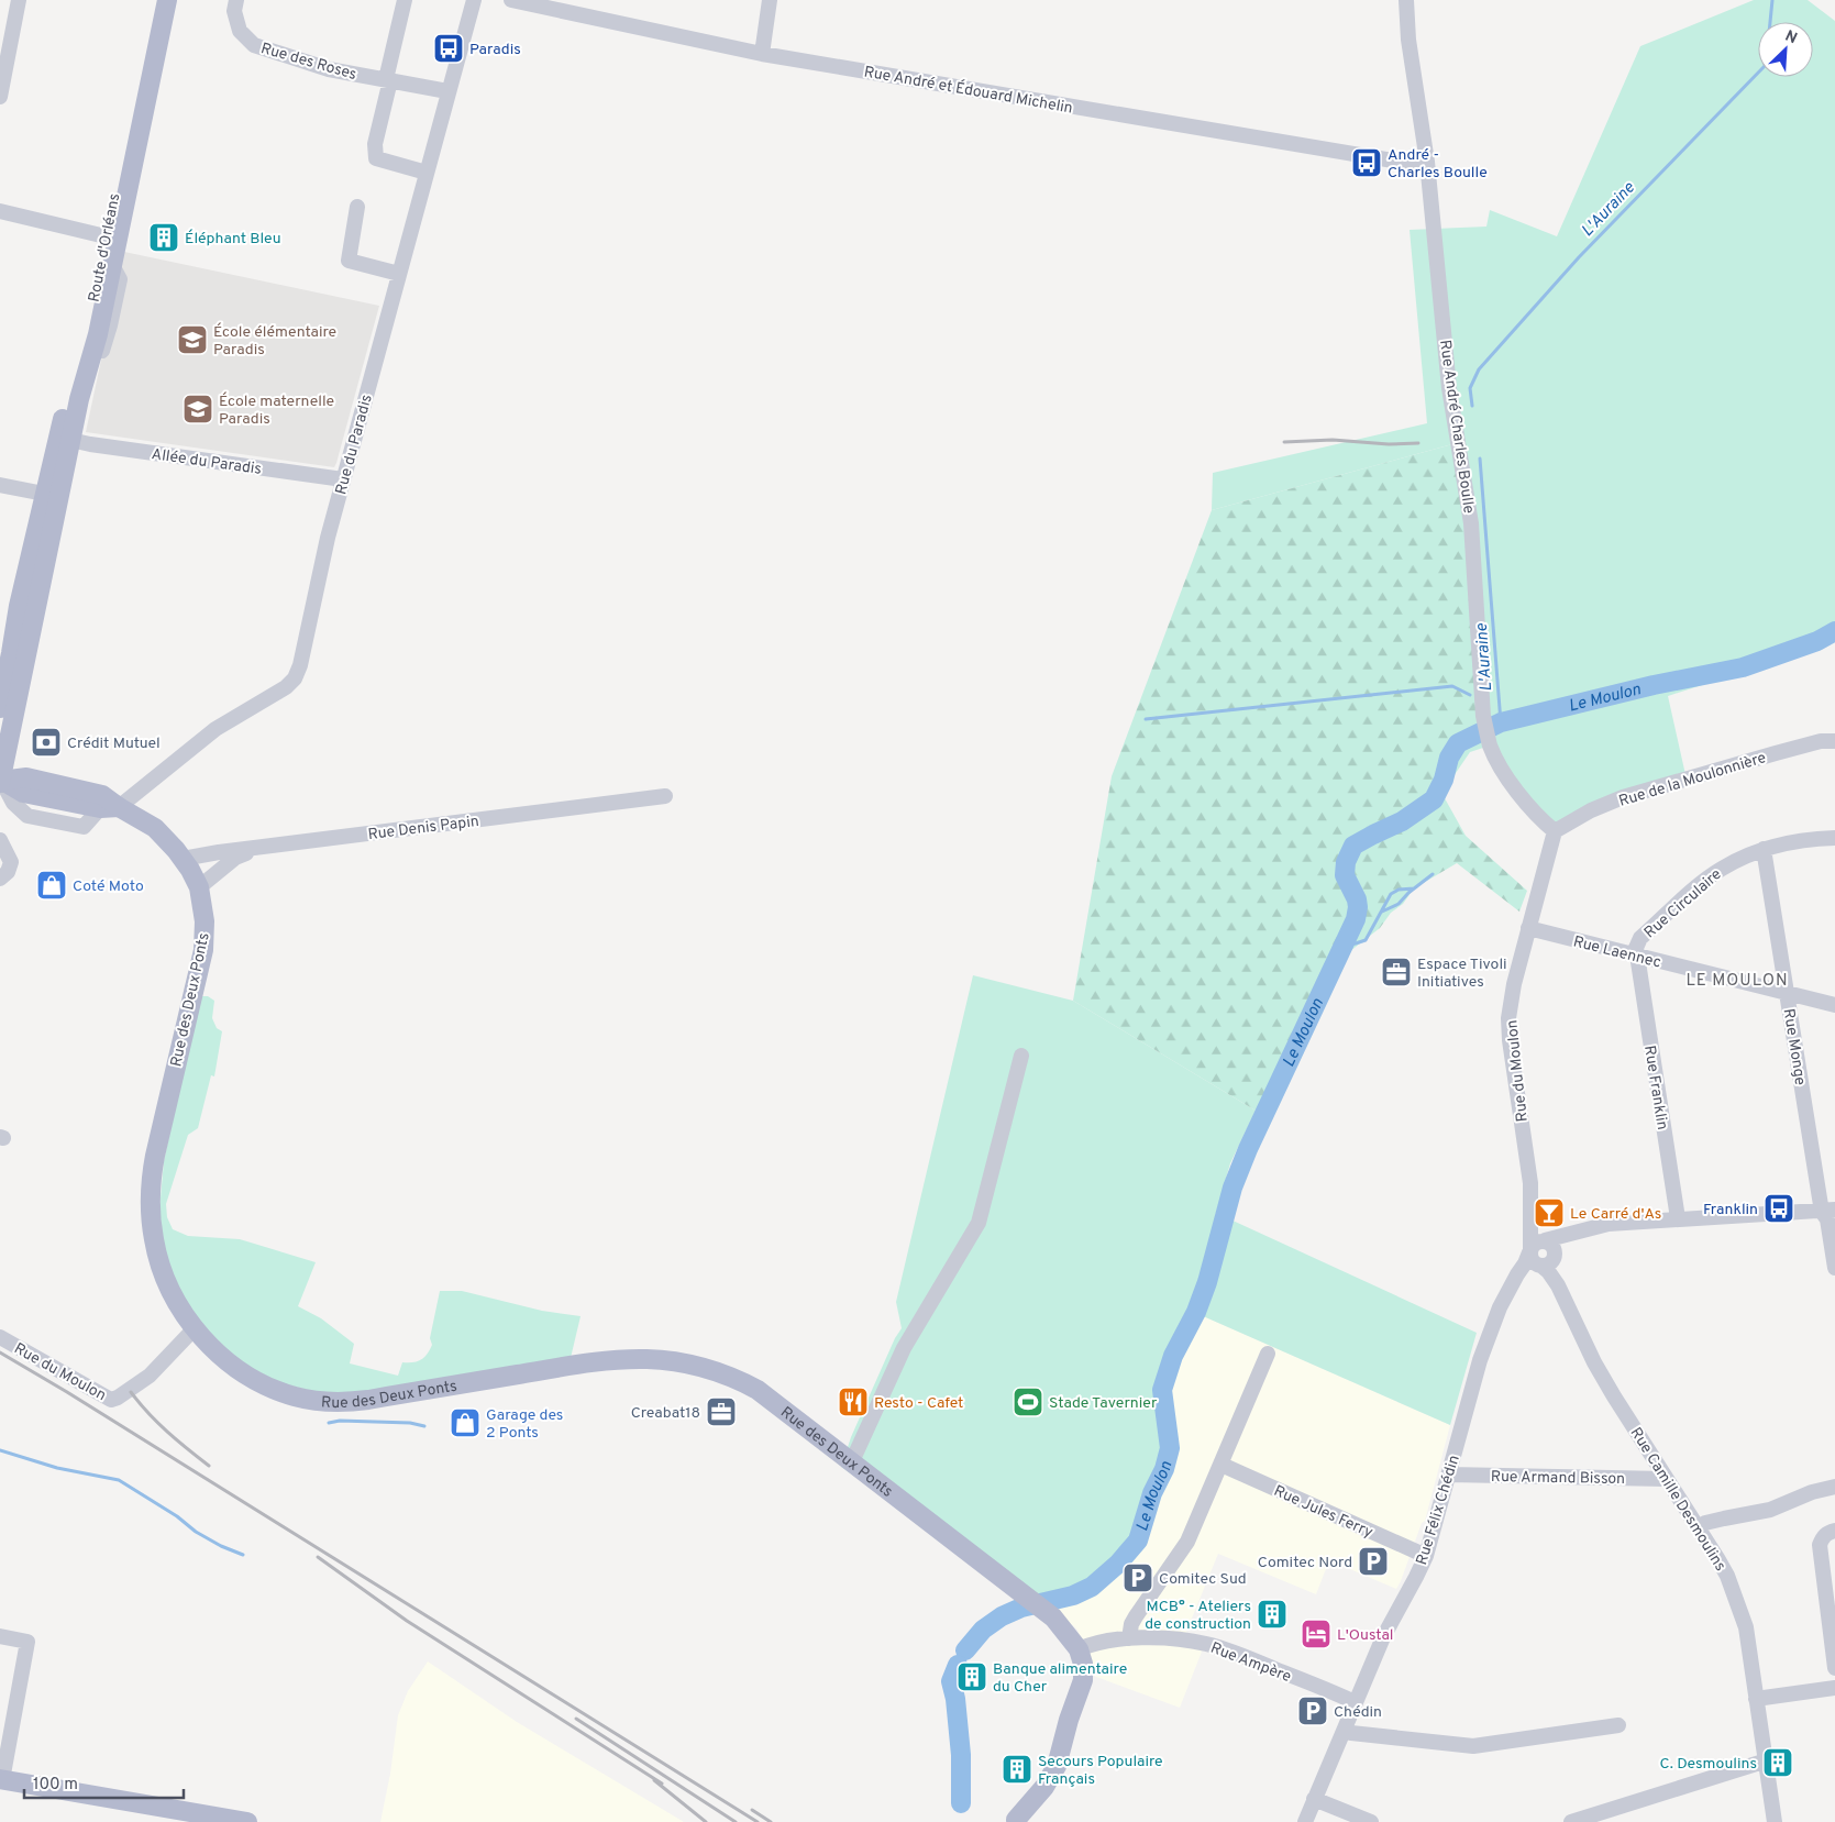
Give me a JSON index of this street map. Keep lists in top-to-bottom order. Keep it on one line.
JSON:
{"streets":{"main road":["Route d'Orléans","Rue des Deux Ponts"],"street":["Rue des Roses","Rue André et Édouard Michelin","Rue André Charles Boulle","Rue du Paradis","Allée du Paradis","Rue de la Moulonnière","Rue Denis Papin","Rue Circulaire","Rue Laennec","Rue Monge","Rue du Moulon","Rue Franklin","Rue Armand Bisson","Rue Camille Desmoulins","Rue Félix Chédin","Rue Jules Ferry","Rue Ampère"]},"crossings":[["Rue des Roses","Rue du Paradis"],["Rue André et Édouard Michelin","Rue André Charles Boulle"],["Route d'Orléans","Allée du Paradis"],["Route d'Orléans","Rue des Deux Ponts"],["Rue André Charles Boulle","Rue de la Moulonnière"],["Rue André Charles Boulle","Rue du Moulon"],["Rue du Paradis","Allée du Paradis"],["Rue du Paradis","Rue des Deux Ponts"],["Rue de la Moulonnière","Rue du Moulon"],["Rue Denis Papin","Rue des Deux Ponts"],["Rue Circulaire","Rue Laennec"],["Rue Circulaire","Rue Monge"],["Rue Circulaire","Rue Franklin"],["Rue Laennec","Rue Monge"],["Rue Laennec","Rue du Moulon"],["Rue Laennec","Rue Franklin"],["Rue des Deux Ponts","Rue du Moulon"],["Rue des Deux Ponts","Rue Ampère"],["Rue Monge","Rue Félix Chédin"],["Rue du Moulon","Rue Camille Desmoulins"],["Rue du Moulon","Rue Félix Chédin"],["Rue Franklin","Rue Félix Chédin"],["Rue Armand Bisson","Rue Camille Desmoulins"],["Rue Armand Bisson","Rue Félix Chédin"],["Rue Camille Desmoulins","Rue Félix Chédin"],["Rue Félix Chédin","Rue Jules Ferry"],["Rue Félix Chédin","Rue Ampère"]],"districts":["LE MOULON"],"water":["L'Auraine","Le Moulon"],"places":{"bus stop":["Paradis","André - Charles Boulle","Franklin"],"building":["Éléphant Bleu","MCB° - Ateliers de construction","Banque alimentaire du Cher","C. Desmoulins","Secours Populaire Français"],"school or university":["École élémentaire Paradis","École maternelle Paradis"],"bank":["Crédit Mutuel"],"shop":["Coté Moto","Garage des 2 Ponts"],"office":["Espace Tivoli Initiatives","Creabat18"],"bar":["Le Carré d'As"],"restaurant":["Resto - Cafet"],"sports":["Stade Tavernier"],"parking":["Comitec Nord","Comitec Sud","Chédin"],"hotel":["L'Oustal"]},"scale_bar":"100 m","north":"top right"}
